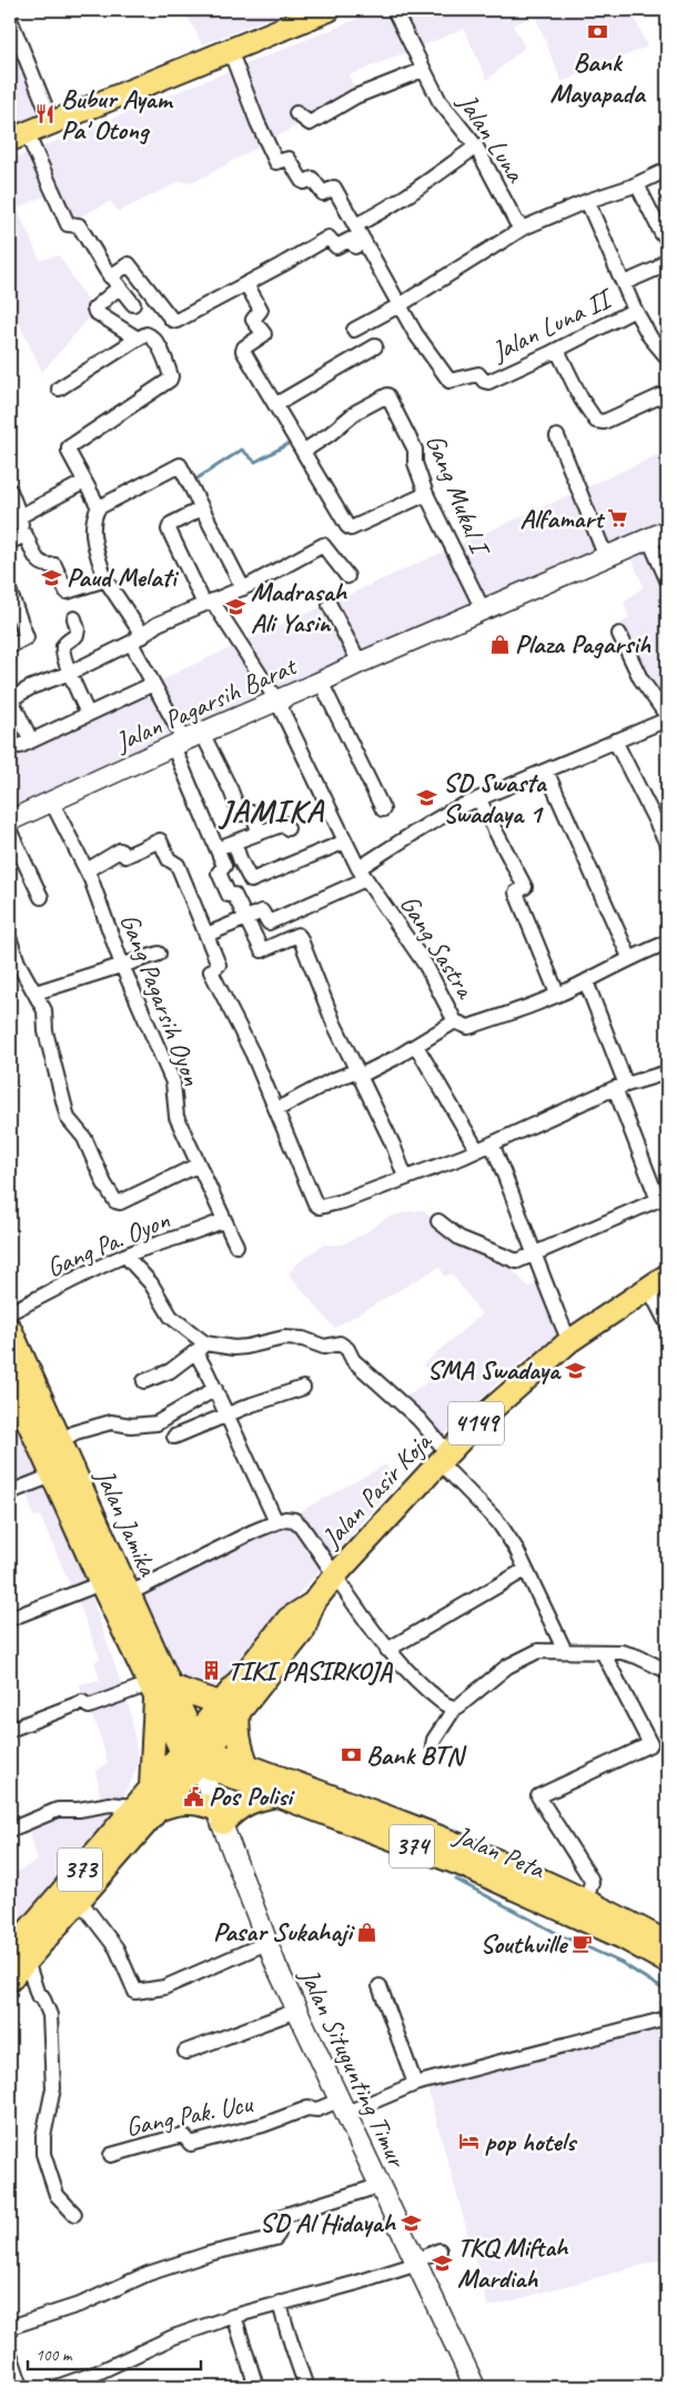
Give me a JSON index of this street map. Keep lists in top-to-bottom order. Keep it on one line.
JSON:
{"streets":{"main road":["4149","Jalan Pasir Koja","Jalan Jamika","374","Jalan Peta","373"],"street":["Jalan Luna","Jalan Luna II","Gang Mukal I","Jalan Pagarsih Barat","Gang Sastra","Gang Pagarsih Oyon","Gang Pa. Oyon","Jalan Situgunting Timur","Gang Pak. Ucu"]},"crossings":[["Gang Mukal I","Jalan Pagarsih Barat"],["Jalan Pagarsih Barat","Gang Sastra"],["Jalan Pagarsih Barat","Gang Pagarsih Oyon"],["Gang Pagarsih Oyon","Gang Pa. Oyon"],["Jalan Pasir Koja","Jalan Jamika"],["Jalan Pasir Koja","Jalan Peta"],["Jalan Pasir Koja","373"],["Jalan Pasir Koja","Jalan Situgunting Timur"],["Jalan Jamika","Jalan Peta"],["Jalan Jamika","373"],["Jalan Jamika","Jalan Situgunting Timur"],["Jalan Peta","373"],["Jalan Peta","Jalan Situgunting Timur"],["373","Jalan Situgunting Timur"],["Jalan Situgunting Timur","Gang Pak. Ucu"]],"districts":["JAMIKA"],"places":{"bank":["Bank Mayapada","Bank BTN"],"restaurant":["Bubur Ayam Pa' Otong"],"supermarket":["Alfamart"],"school or university":["Paud Melati","Madrasah Ali Yasin","SD Swasta Swadaya 1","SMA Swadaya","SD Al Hidayah","TKQ Miftah Mardiah"],"shop":["Plaza Pagarsih","Pasar Sukahaji"],"building":["TIKI PASIRKOJA"],"public building":["Pos Polisi"],"cafe":["Southville"],"hotel":["pop hotels"]},"scale_bar":"100 m"}
